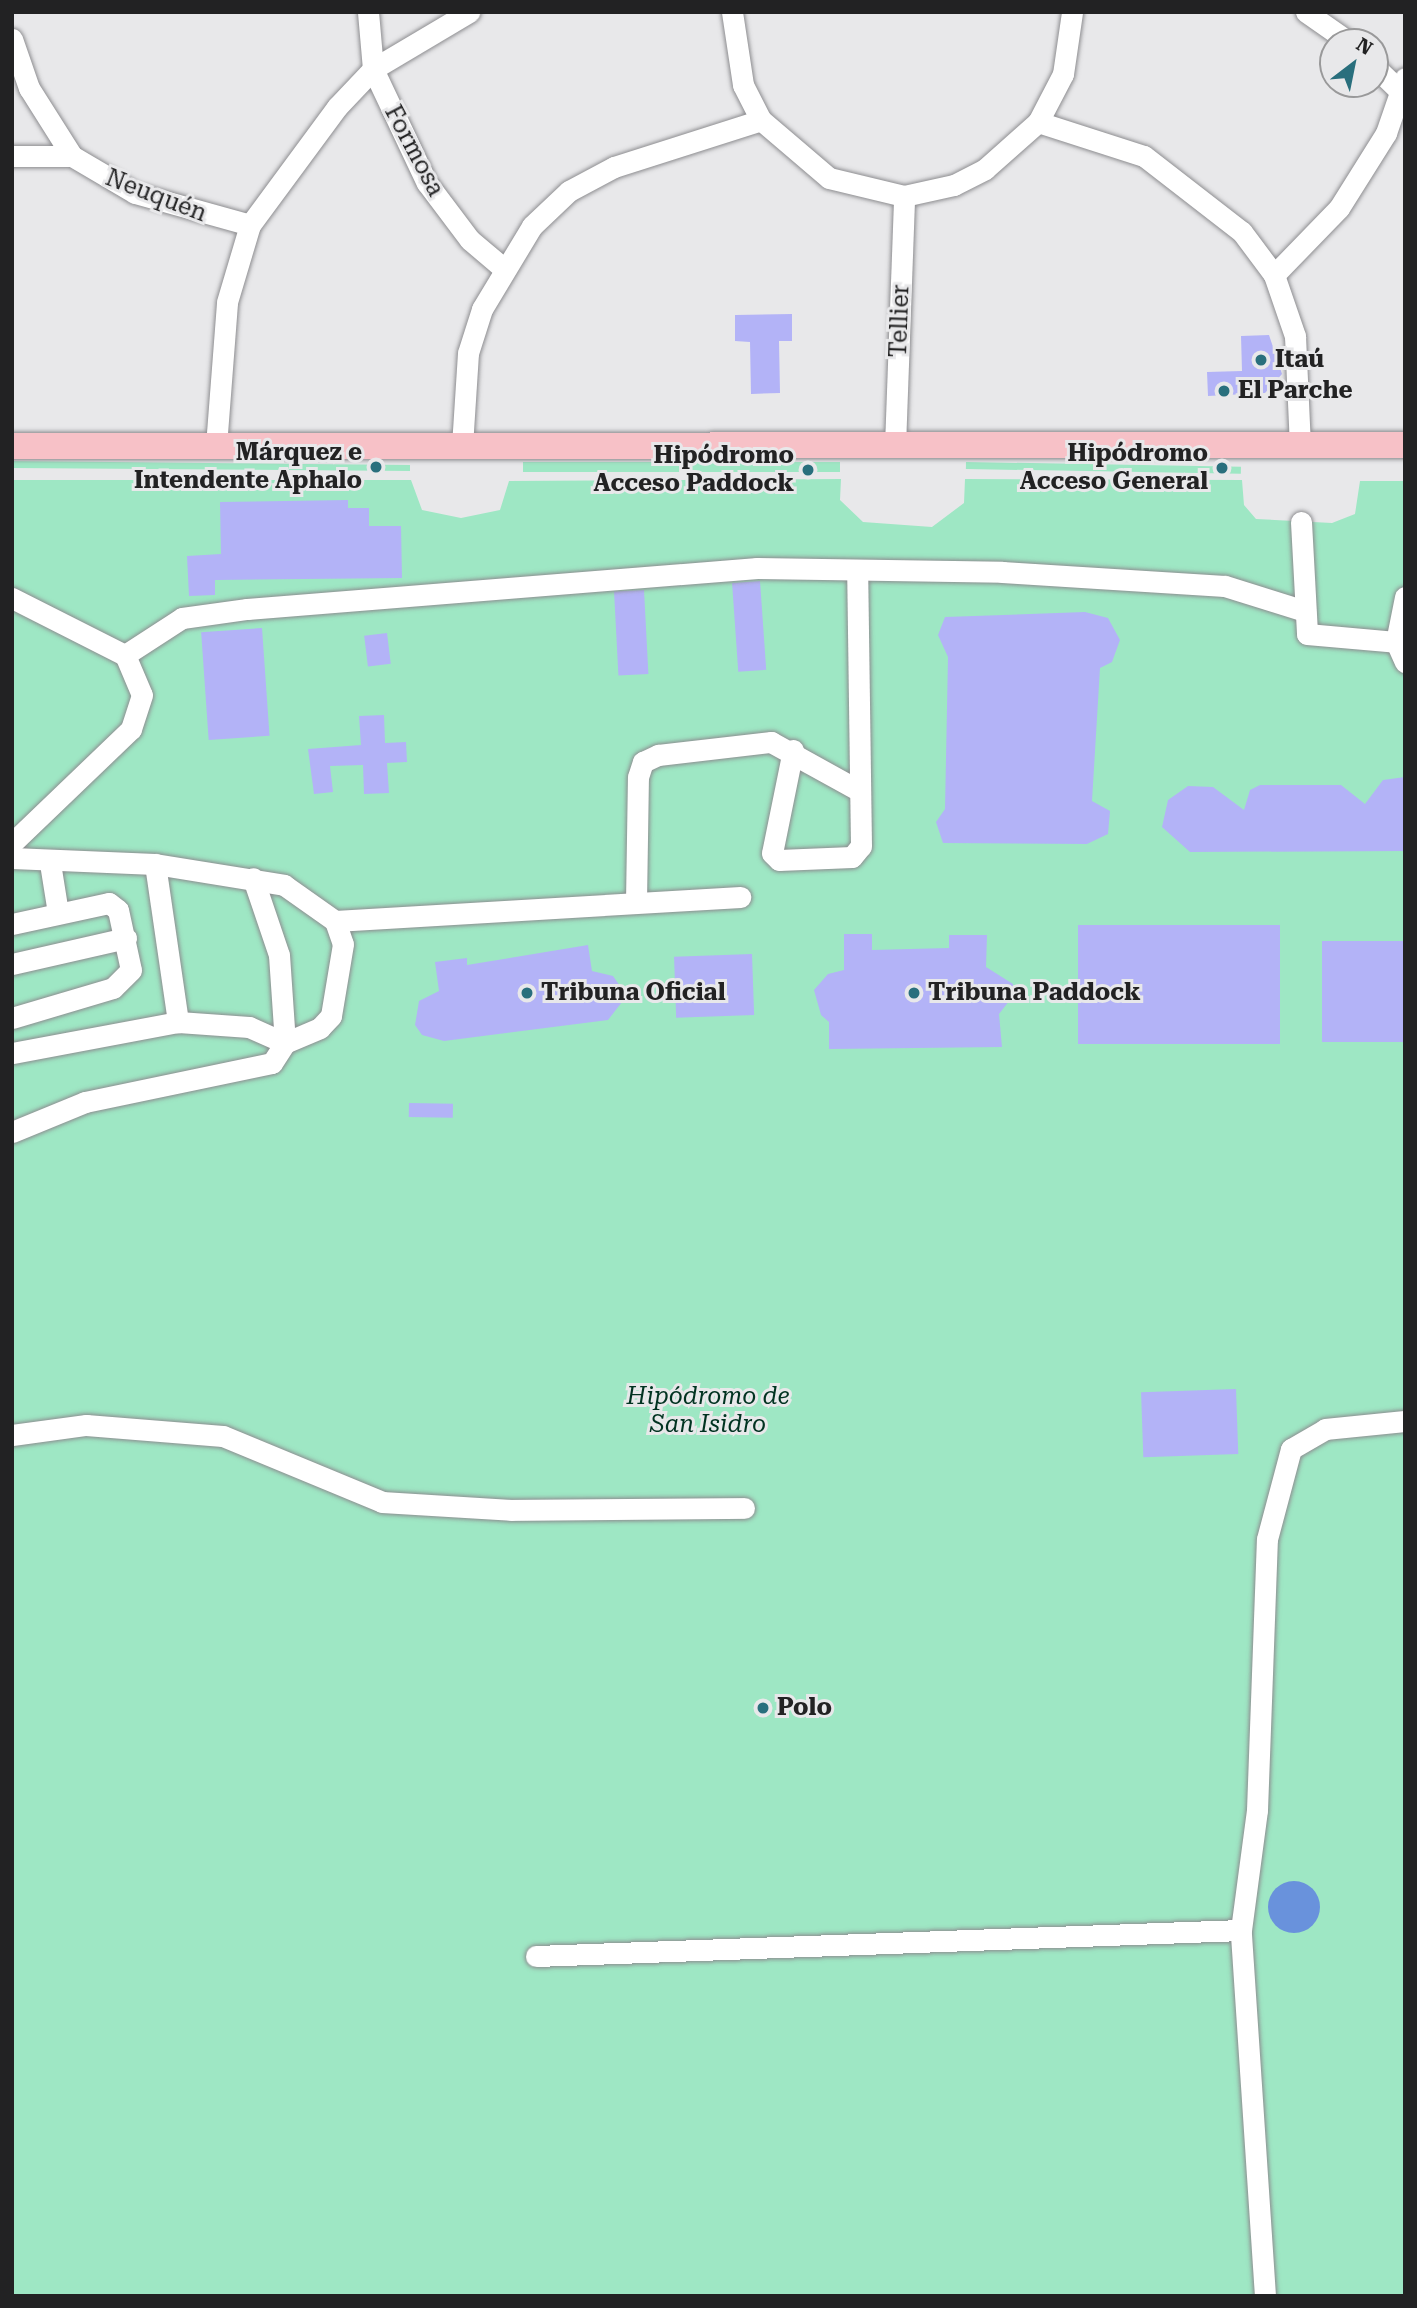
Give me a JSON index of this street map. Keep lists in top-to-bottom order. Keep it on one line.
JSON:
{"streets":{"street":["Formosa","Neuquén","Tellier"]},"parks":["Hipódromo de San Isidro"],"places":["Itaú","El Parche","Márquez e Intendente Aphalo","Hipódromo Acceso General","Hipódromo Acceso Paddock","Tribuna Oficial","Tribuna Paddock","Polo"],"north":"top right"}
